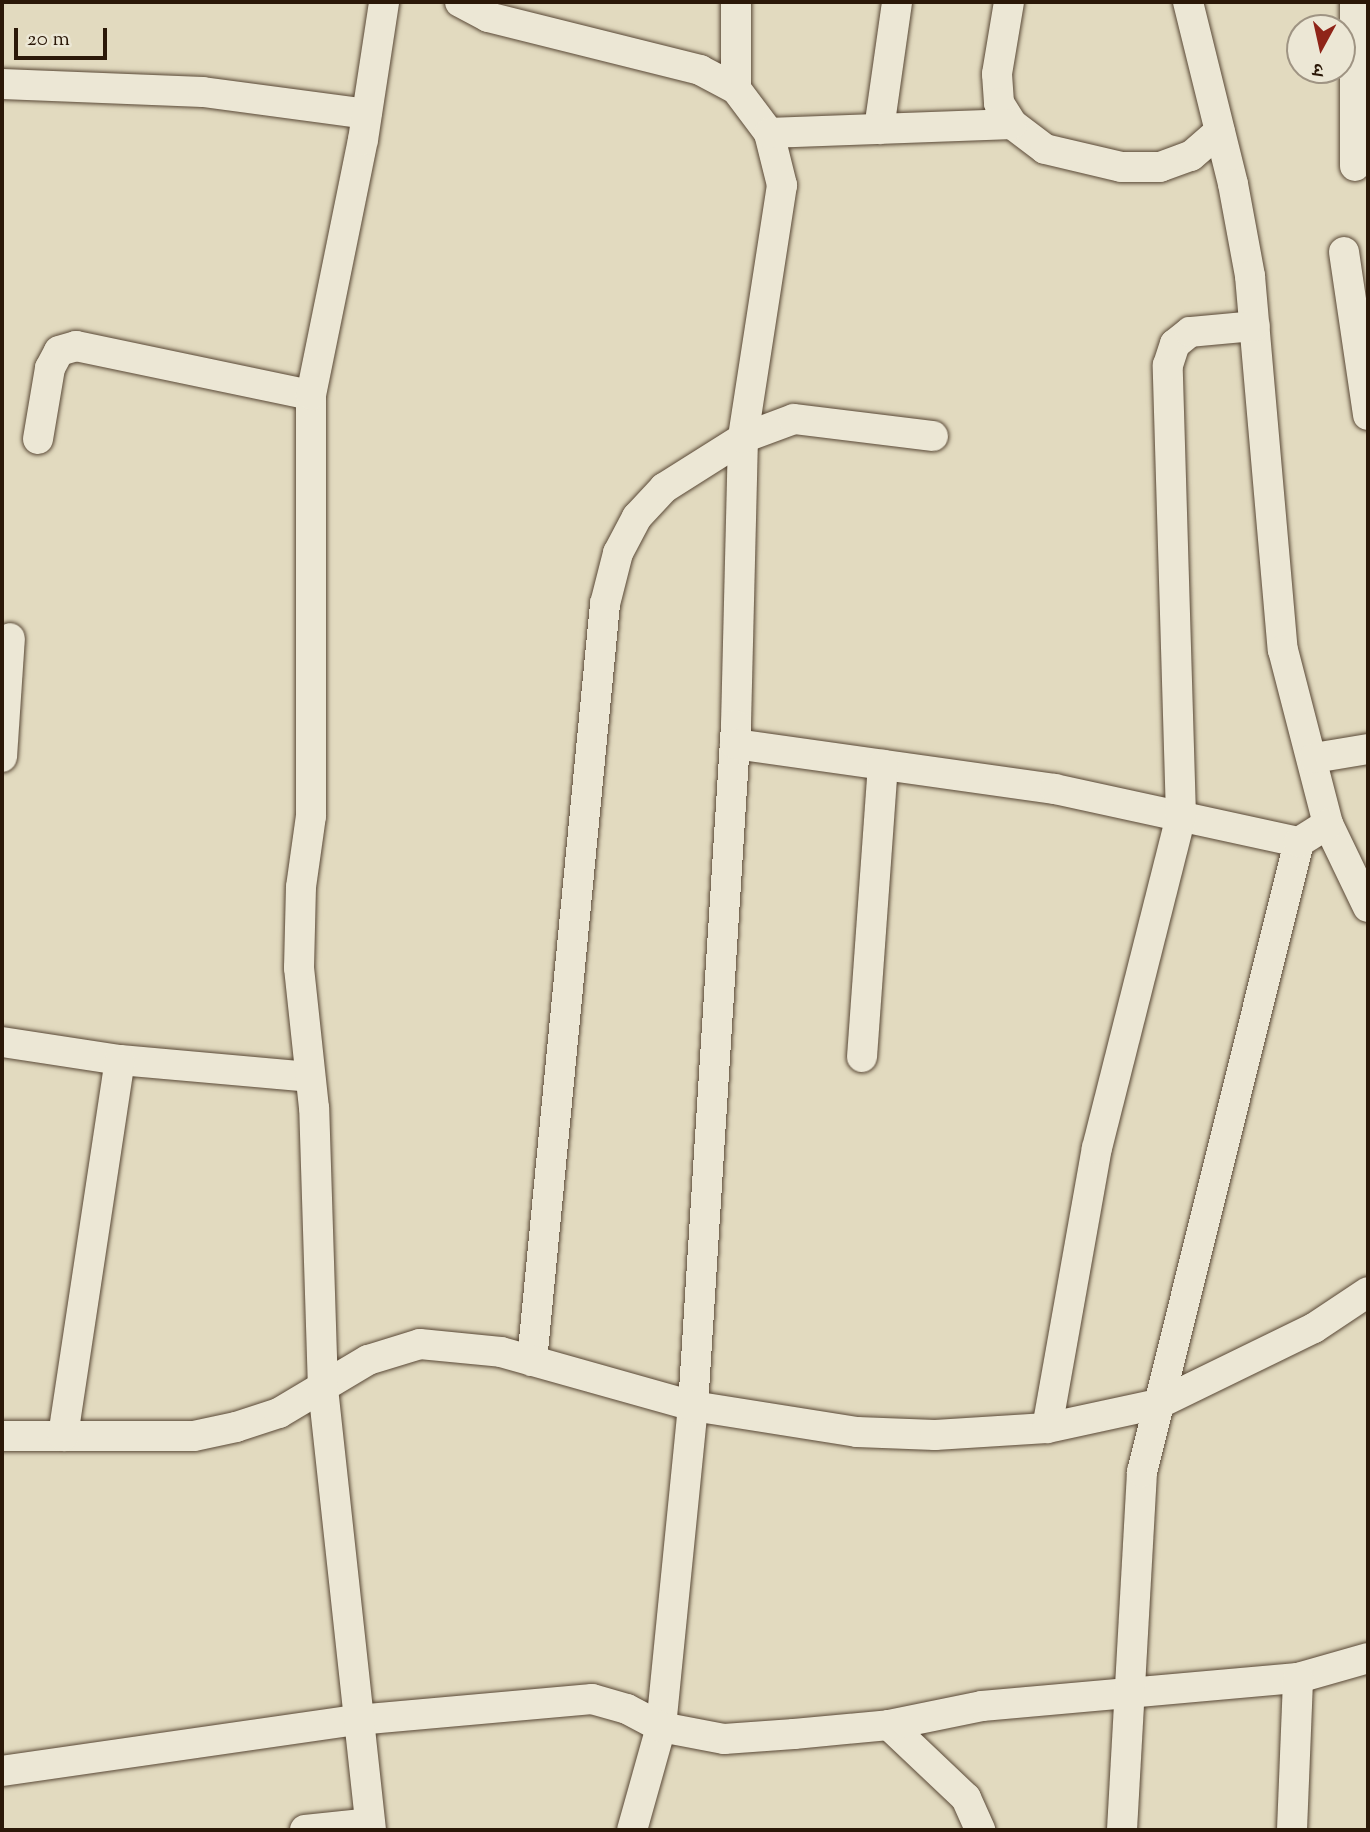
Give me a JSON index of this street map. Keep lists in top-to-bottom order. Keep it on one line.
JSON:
{"scale_bar":"20 m","north":"bottom"}
